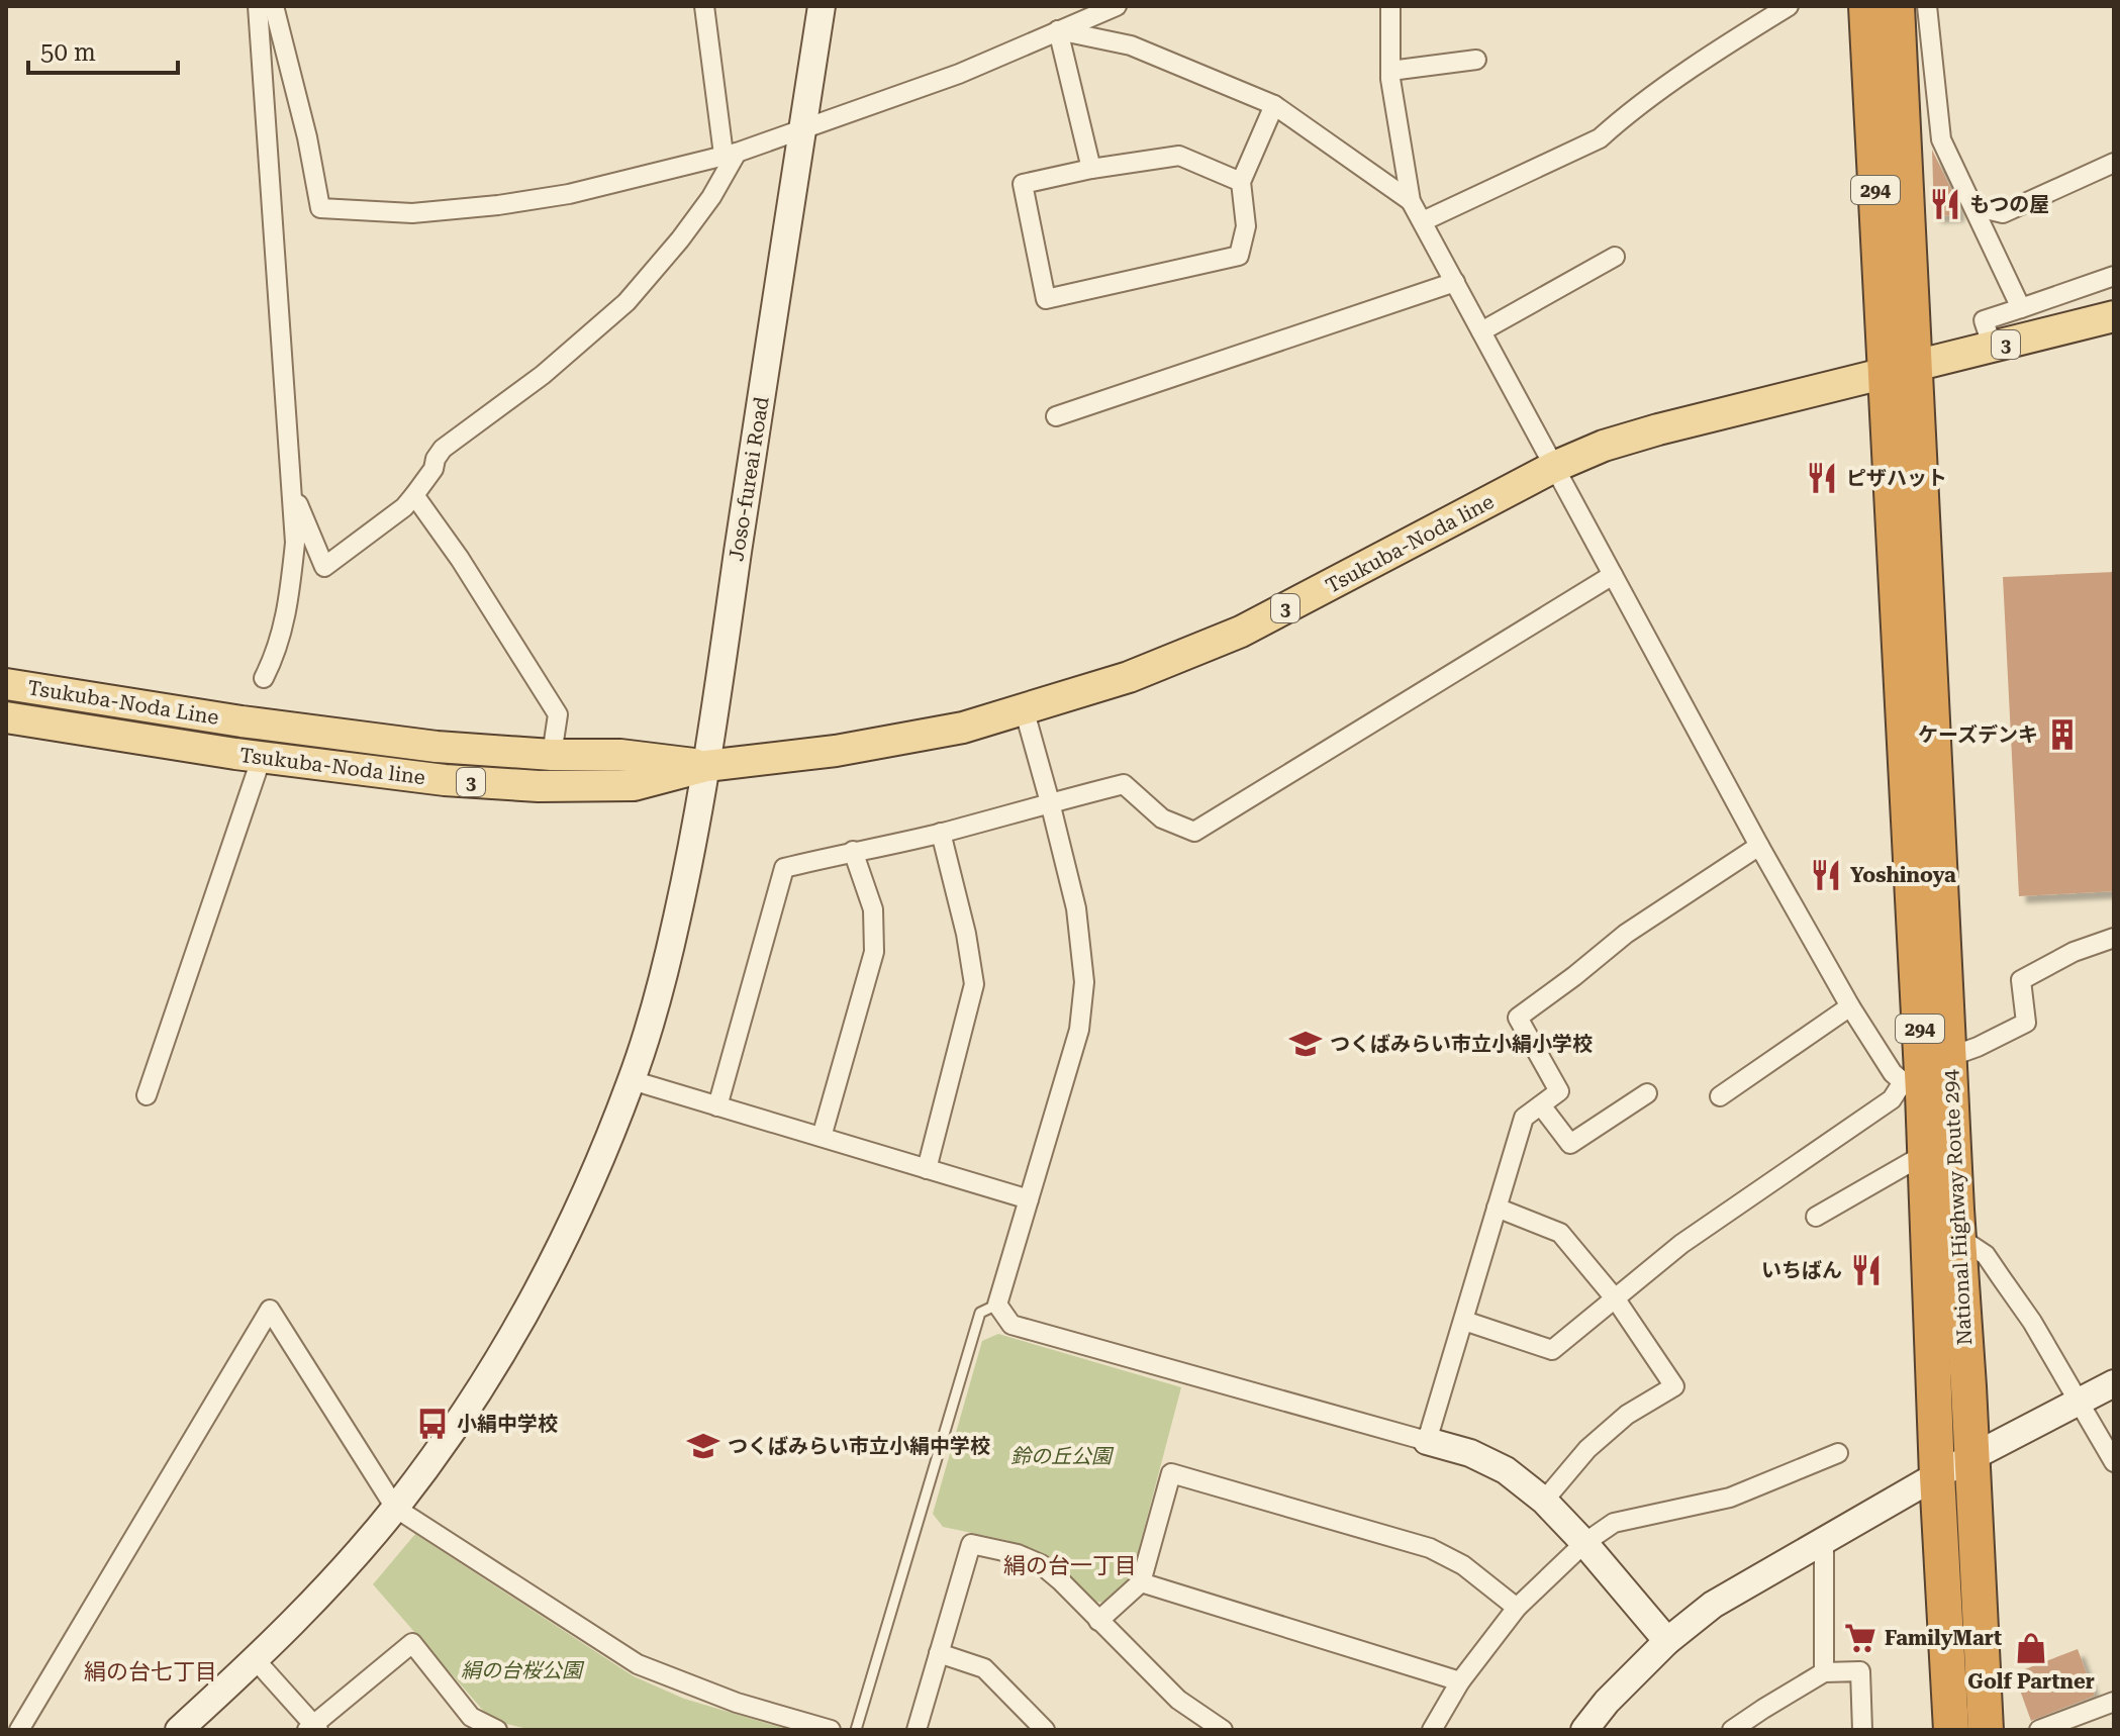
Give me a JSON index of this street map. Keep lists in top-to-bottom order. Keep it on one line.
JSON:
{"streets":{"highway":["294","National Highway Route 294"],"main road":["3","Tsukuba-Noda line","Tsukuba-Noda Line"],"street":["Joso-fureai Road"]},"crossings":[["Joso-fureai Road","Tsukuba-Noda line"],["Tsukuba-Noda line","Tsukuba-Noda Line"],["Tsukuba-Noda line","National Highway Route 294"]],"districts":["絹の台一丁目","絹の台七丁目"],"parks":["鈴の丘公園","絹の台桜公園"],"places":{"restaurant":["もつの屋","ピザハット","Yoshinoya","いちばん"],"building":["ケーズデンキ"],"school or university":["つくばみらい市立小絹小学校","つくばみらい市立小絹中学校"],"bus stop":["小絹中学校"],"supermarket":["FamilyMart"],"shop":["Golf Partner"]},"scale_bar":"50 m"}
